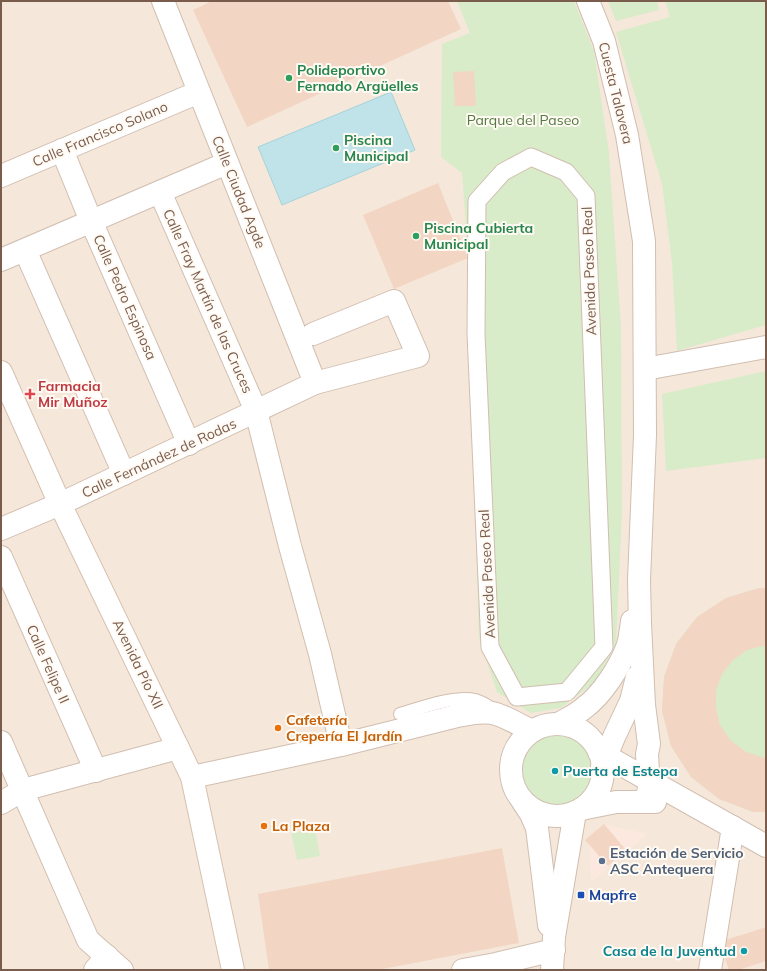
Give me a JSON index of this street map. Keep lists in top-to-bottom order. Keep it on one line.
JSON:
{"streets":{"street":["Cuesta Talavera","Calle Francisco Solano","Calle Ciudad Agde","Avenida Paseo Real","Calle Pedro Espinosa","Calle Fray Martín de las Cruces","Calle Fernández de Rodas","Calle Felipe II","Avenida Pío XII"]},"crossings":[["Calle Francisco Solano","Calle Ciudad Agde"],["Calle Francisco Solano","Calle Pedro Espinosa"],["Calle Ciudad Agde","Calle Fernández de Rodas"],["Calle Pedro Espinosa","Calle Fernández de Rodas"],["Calle Fray Martín de las Cruces","Calle Fernández de Rodas"],["Calle Fernández de Rodas","Avenida Pío XII"]],"parks":["Parque del Paseo"],"places":{"other":["Polideportivo Fernado Argüelles","Piscina Municipal","Piscina Cubierta Municipal","Cafetería Crepería El Jardín","Puerta de Estepa","La Plaza","Estación de Servicio ASC Antequera","Casa de la Juventud"],"health":["Farmacia Mir Muñoz"],"transit":["Mapfre"]}}
